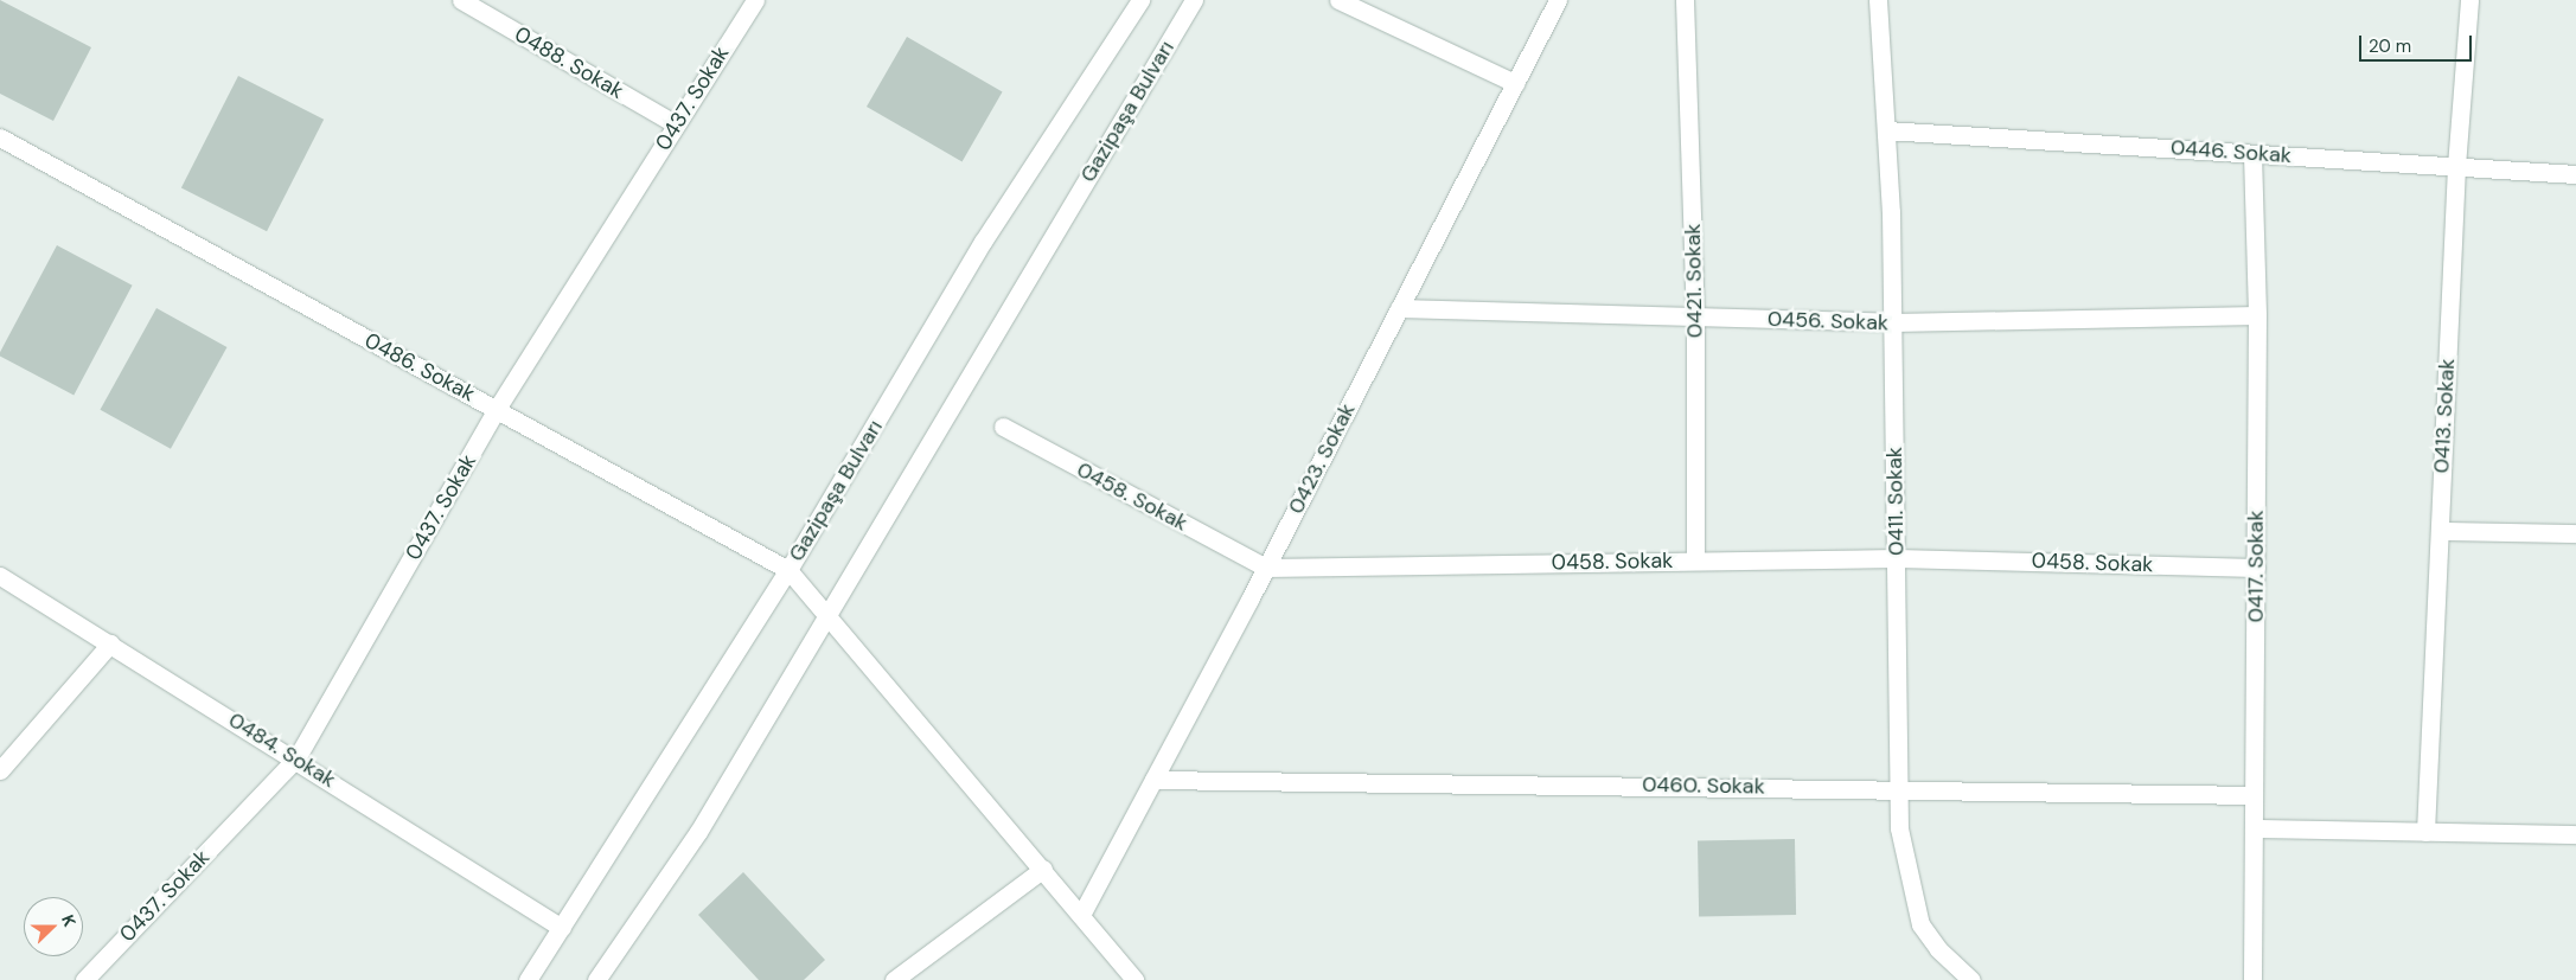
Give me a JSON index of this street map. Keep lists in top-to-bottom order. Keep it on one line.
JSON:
{"streets":{"street":["0488. Sokak","0437. Sokak","Gazipaşa Bulvarı","0446. Sokak","0421. Sokak","0456. Sokak","0486. Sokak","0413. Sokak","0423. Sokak","0458. Sokak","0411. Sokak","0417. Sokak","0484. Sokak","0460. Sokak"]},"crossings":[["0488. Sokak","0437. Sokak"],["0437. Sokak","0486. Sokak"],["0437. Sokak","0484. Sokak"],["Gazipaşa Bulvarı","0486. Sokak"],["Gazipaşa Bulvarı","0484. Sokak"],["0446. Sokak","0413. Sokak"],["0446. Sokak","0411. Sokak"],["0446. Sokak","0417. Sokak"],["0421. Sokak","0456. Sokak"],["0421. Sokak","0458. Sokak"],["0456. Sokak","0423. Sokak"],["0456. Sokak","0411. Sokak"],["0456. Sokak","0417. Sokak"],["0486. Sokak","0423. Sokak"],["0423. Sokak","0458. Sokak"],["0423. Sokak","0460. Sokak"],["0458. Sokak","0411. Sokak"],["0458. Sokak","0417. Sokak"],["0411. Sokak","0460. Sokak"],["0417. Sokak","0460. Sokak"]],"scale_bar":"20 m","north":"right"}
